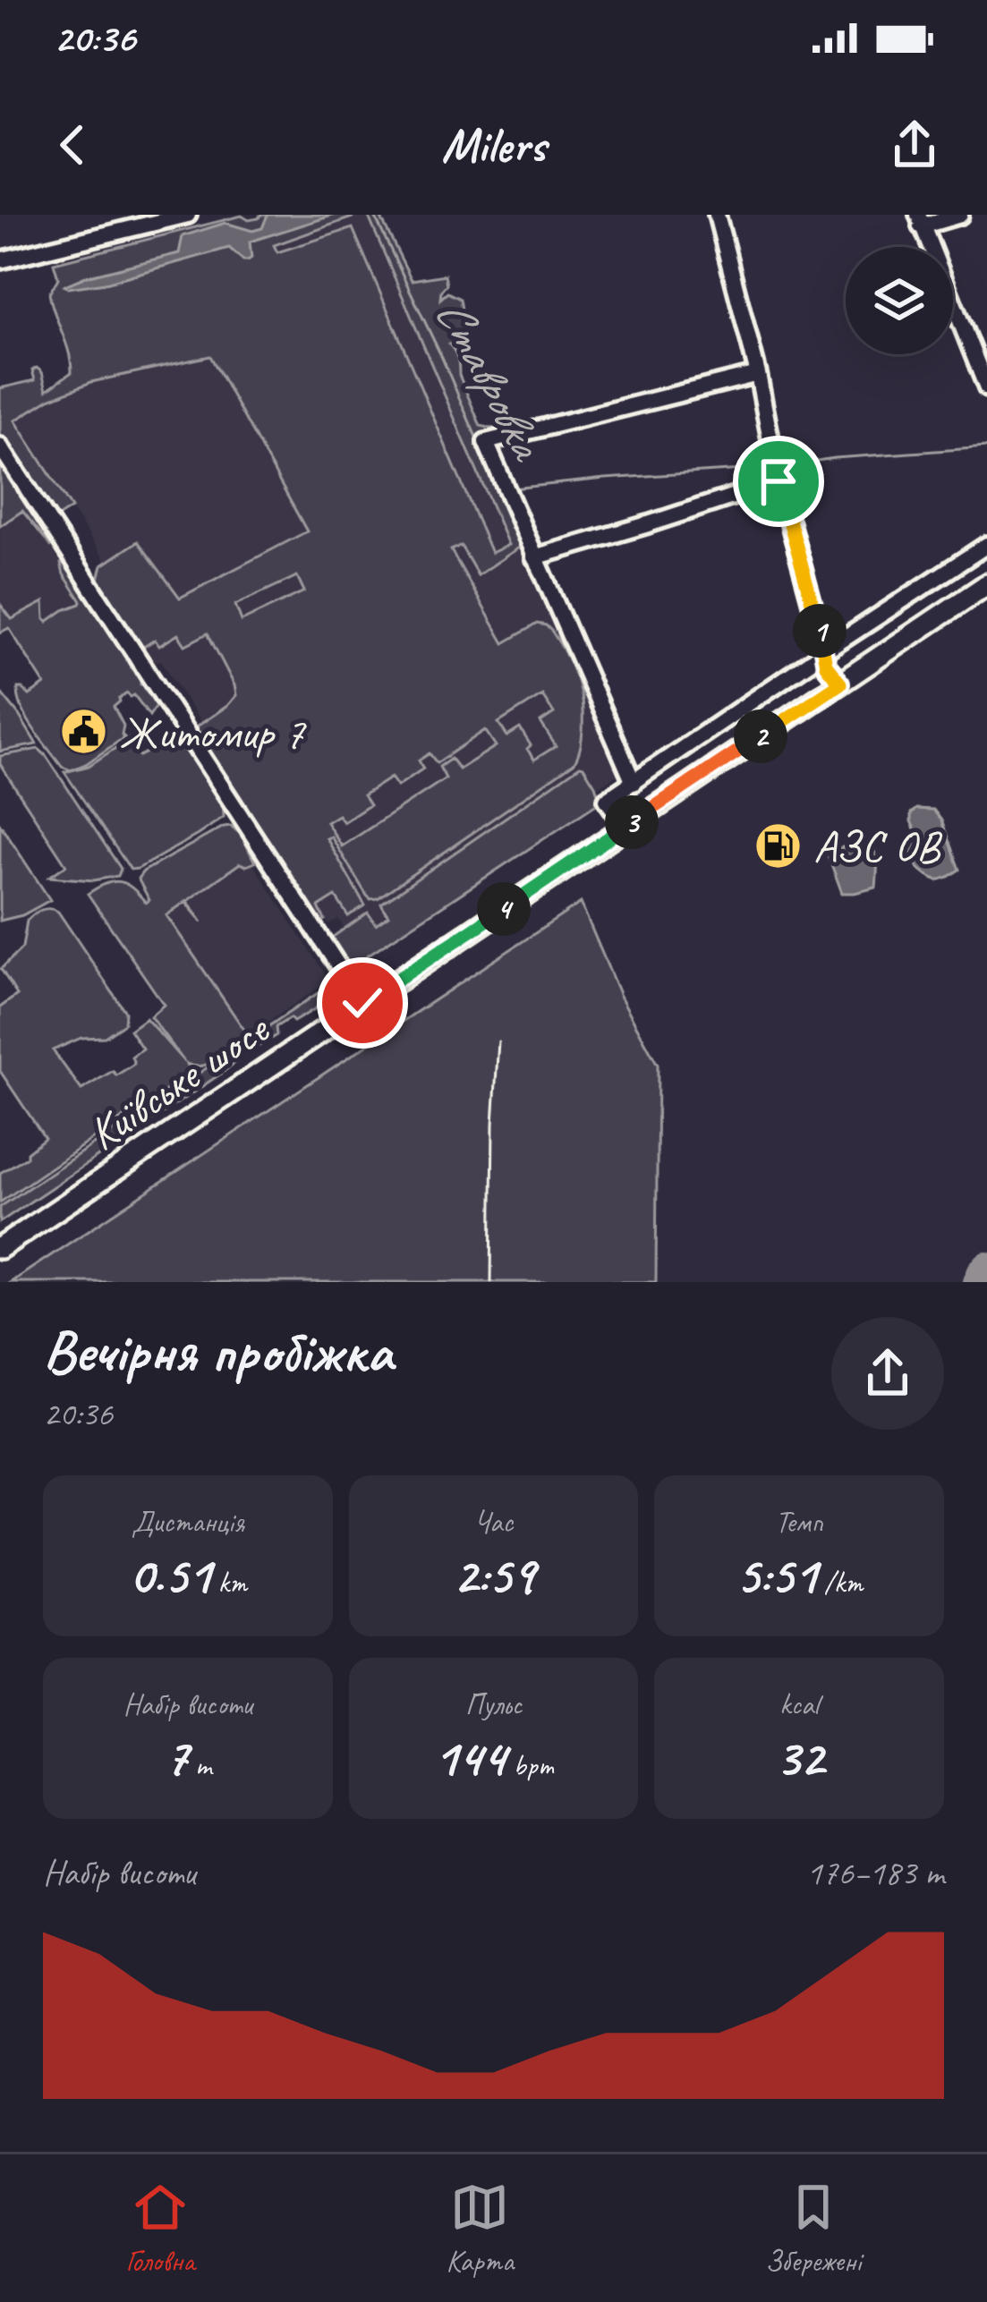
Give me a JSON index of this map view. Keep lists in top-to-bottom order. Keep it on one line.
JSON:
{"streets":{"main road":["Київське шосе"]},"water":["Ставровка"],"places":{"public building":["Житомир 7"],"fuel station":["АЗС ОВ"]},"page":{"status":"20:36","header":"Milers","pins":["1","2","3","4"],"heading":["Вечірня пробіжка","20:36"],"stats":[["Дистанція","0.51 km"],["Час","2:59"],["Темп","5:51 /km"],["Набір висоти","7 m"],["Пульс","144 bpm"],["kcal","32"]],"chart":["Набір висоти","176–183 m"],"tabs":["Головна","Карта","Збережені"]}}
